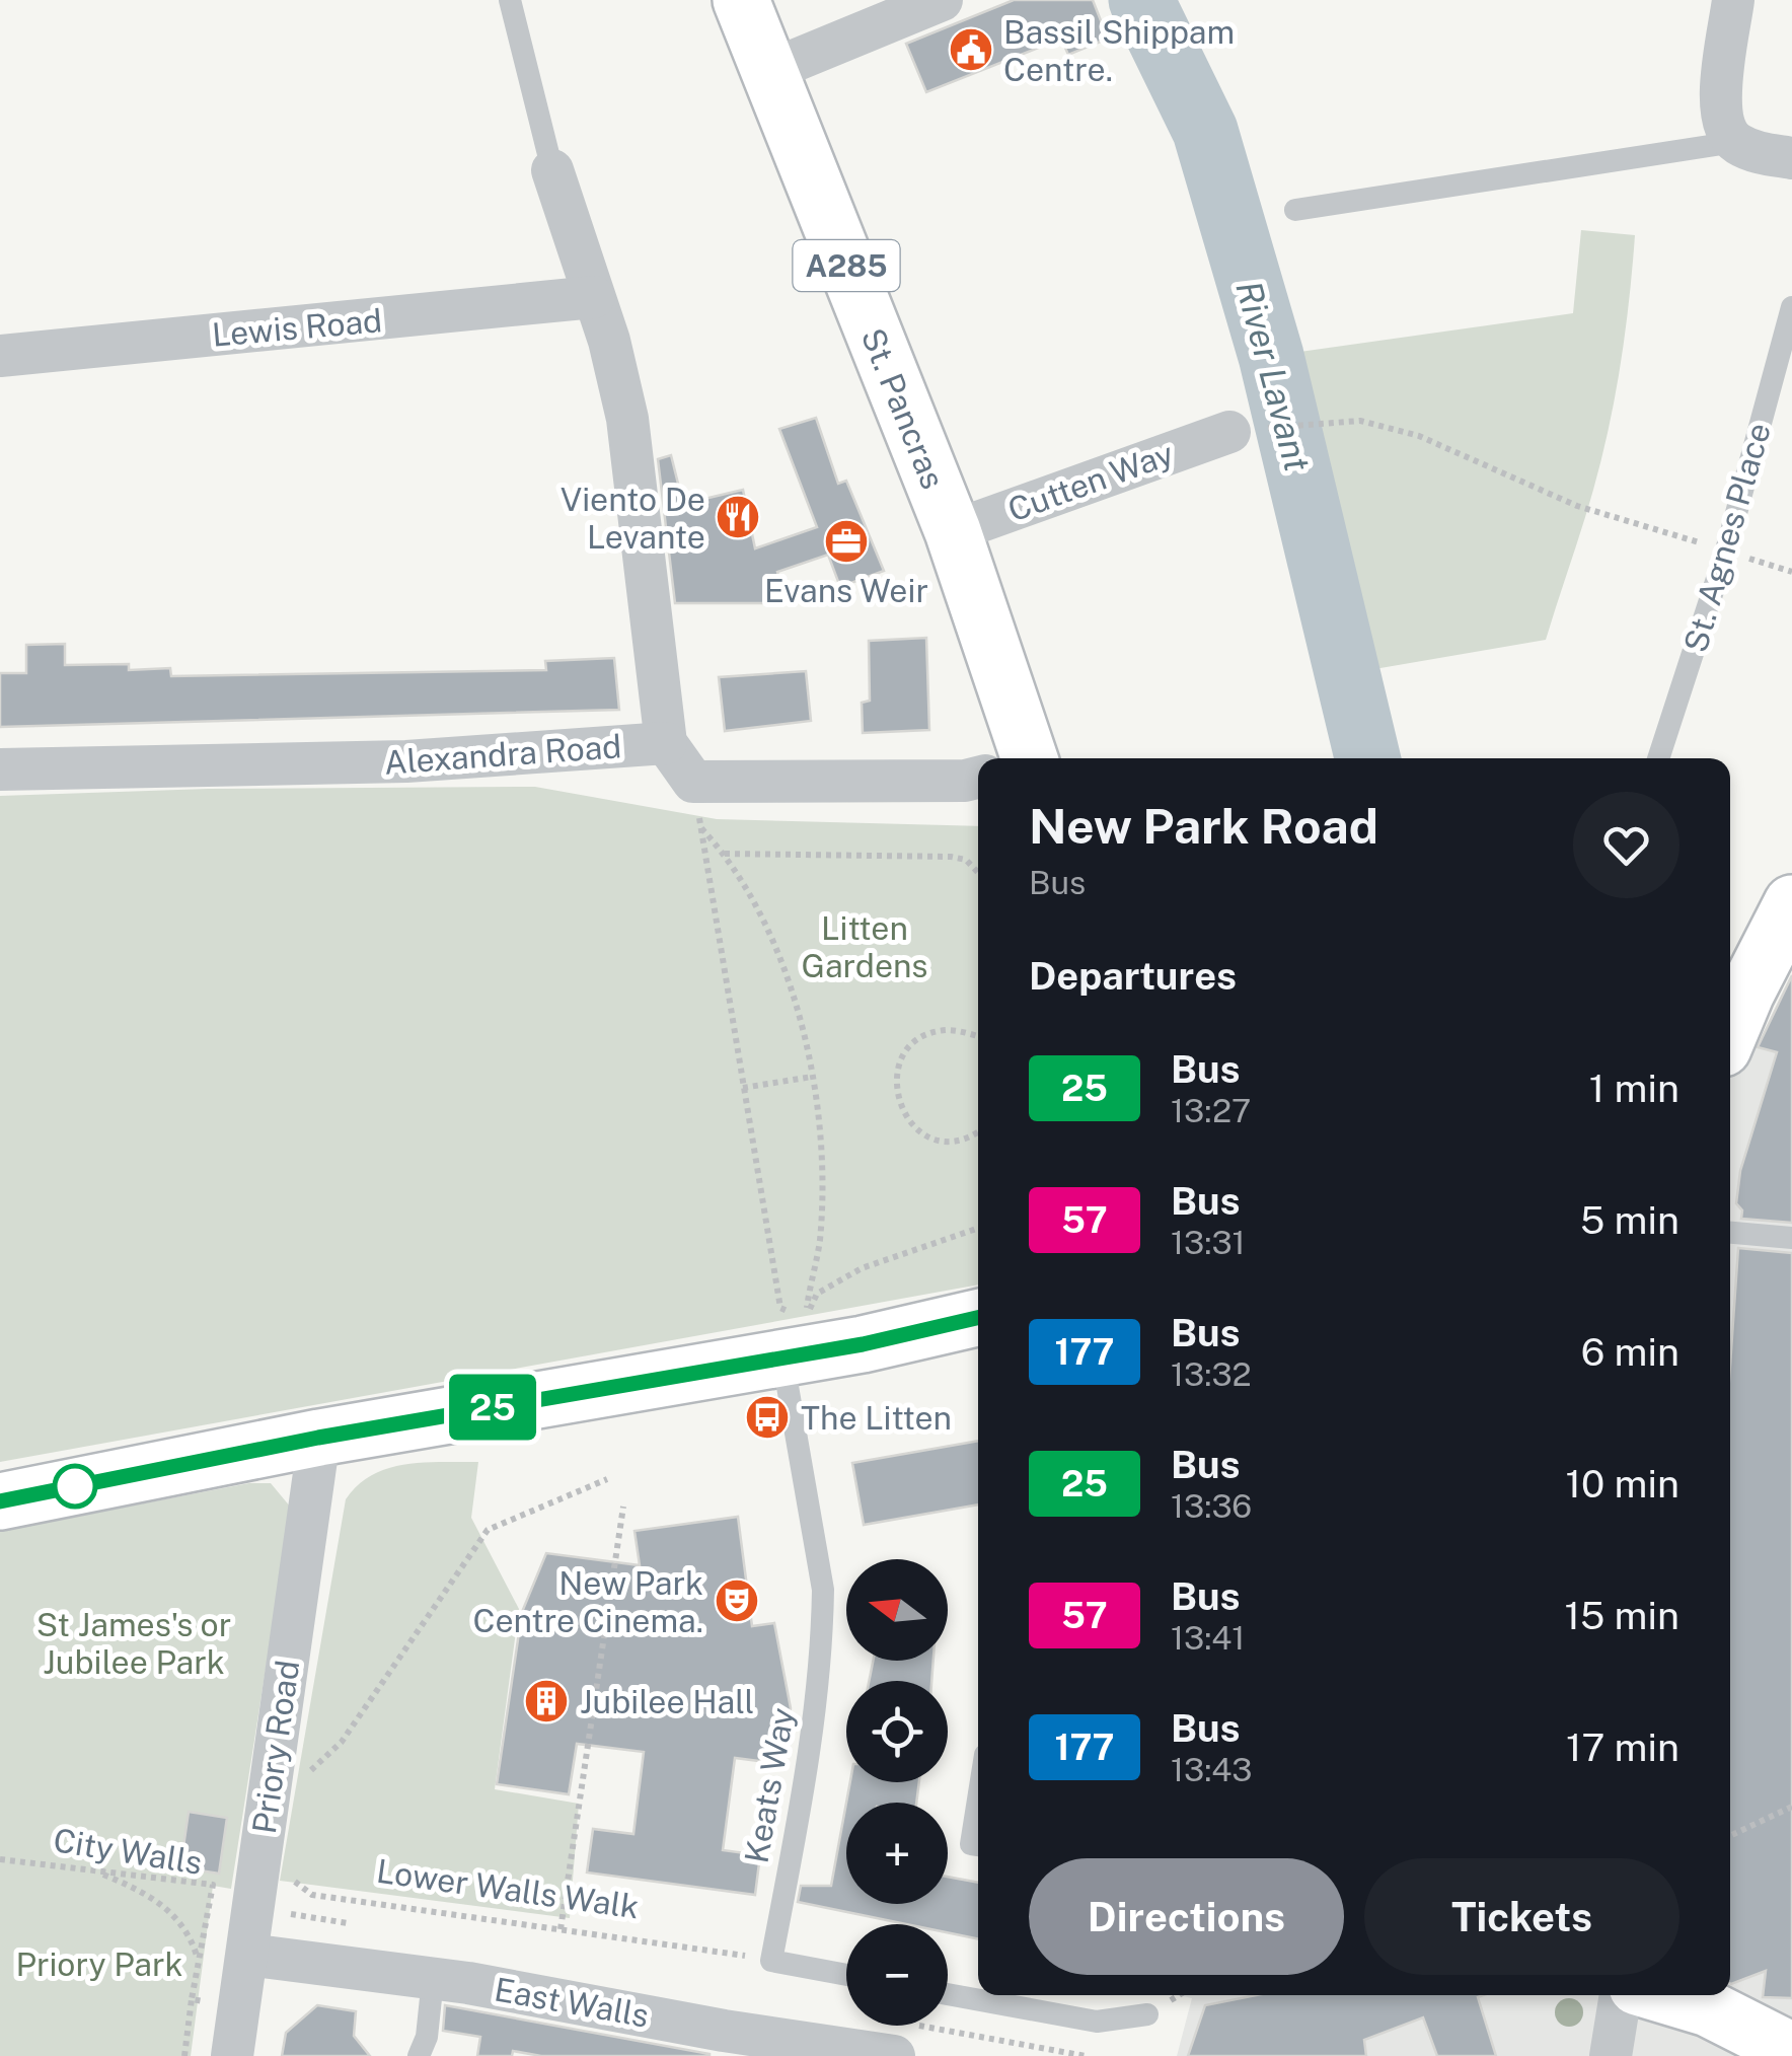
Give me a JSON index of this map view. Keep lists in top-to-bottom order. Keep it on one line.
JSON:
{"streets":{"main road":["A285","St. Pancras"],"street":["Lewis Road","Cutten Way","Alexandra Road","Priory Road","East Walls"],"lane":["St. Agnes Place","Keats Way"],"path":["City Walls","Lower Walls Walk"]},"crossings":[["St. Pancras","Cutten Way"],["Priory Road","Lower Walls Walk"],["Priory Road","East Walls"],["Keats Way","Lower Walls Walk"]],"water":["River Lavant"],"parks":["Litten Gardens","St James's or Jubilee Park","Priory Park"],"places":{"public building":["Bassil Shippam Centre."],"restaurant":["Viento De Levante"],"office":["Evans Weir"],"bus stop":["The Litten"],"theatre":["New Park Centre Cinema."],"building":["Jubilee Hall"]},"lines":["bus line 25"],"north":"left","page":{"on_map":"25","heading":[["New Park Road","Bus"],"Departures"],"list":[{"mark":"25","name":"Bus","note":"13:27","value":"1 min"},{"mark":"57","name":"Bus","note":"13:31","value":"5 min"},{"mark":"177","name":"Bus","note":"13:32","value":"6 min"},{"mark":"25","name":"Bus","note":"13:36","value":"10 min"},{"mark":"57","name":"Bus","note":"13:41","value":"15 min"},{"mark":"177","name":"Bus","note":"13:43","value":"17 min"}],"map_buttons":["+","−"],"buttons":["Directions","Tickets"]}}
